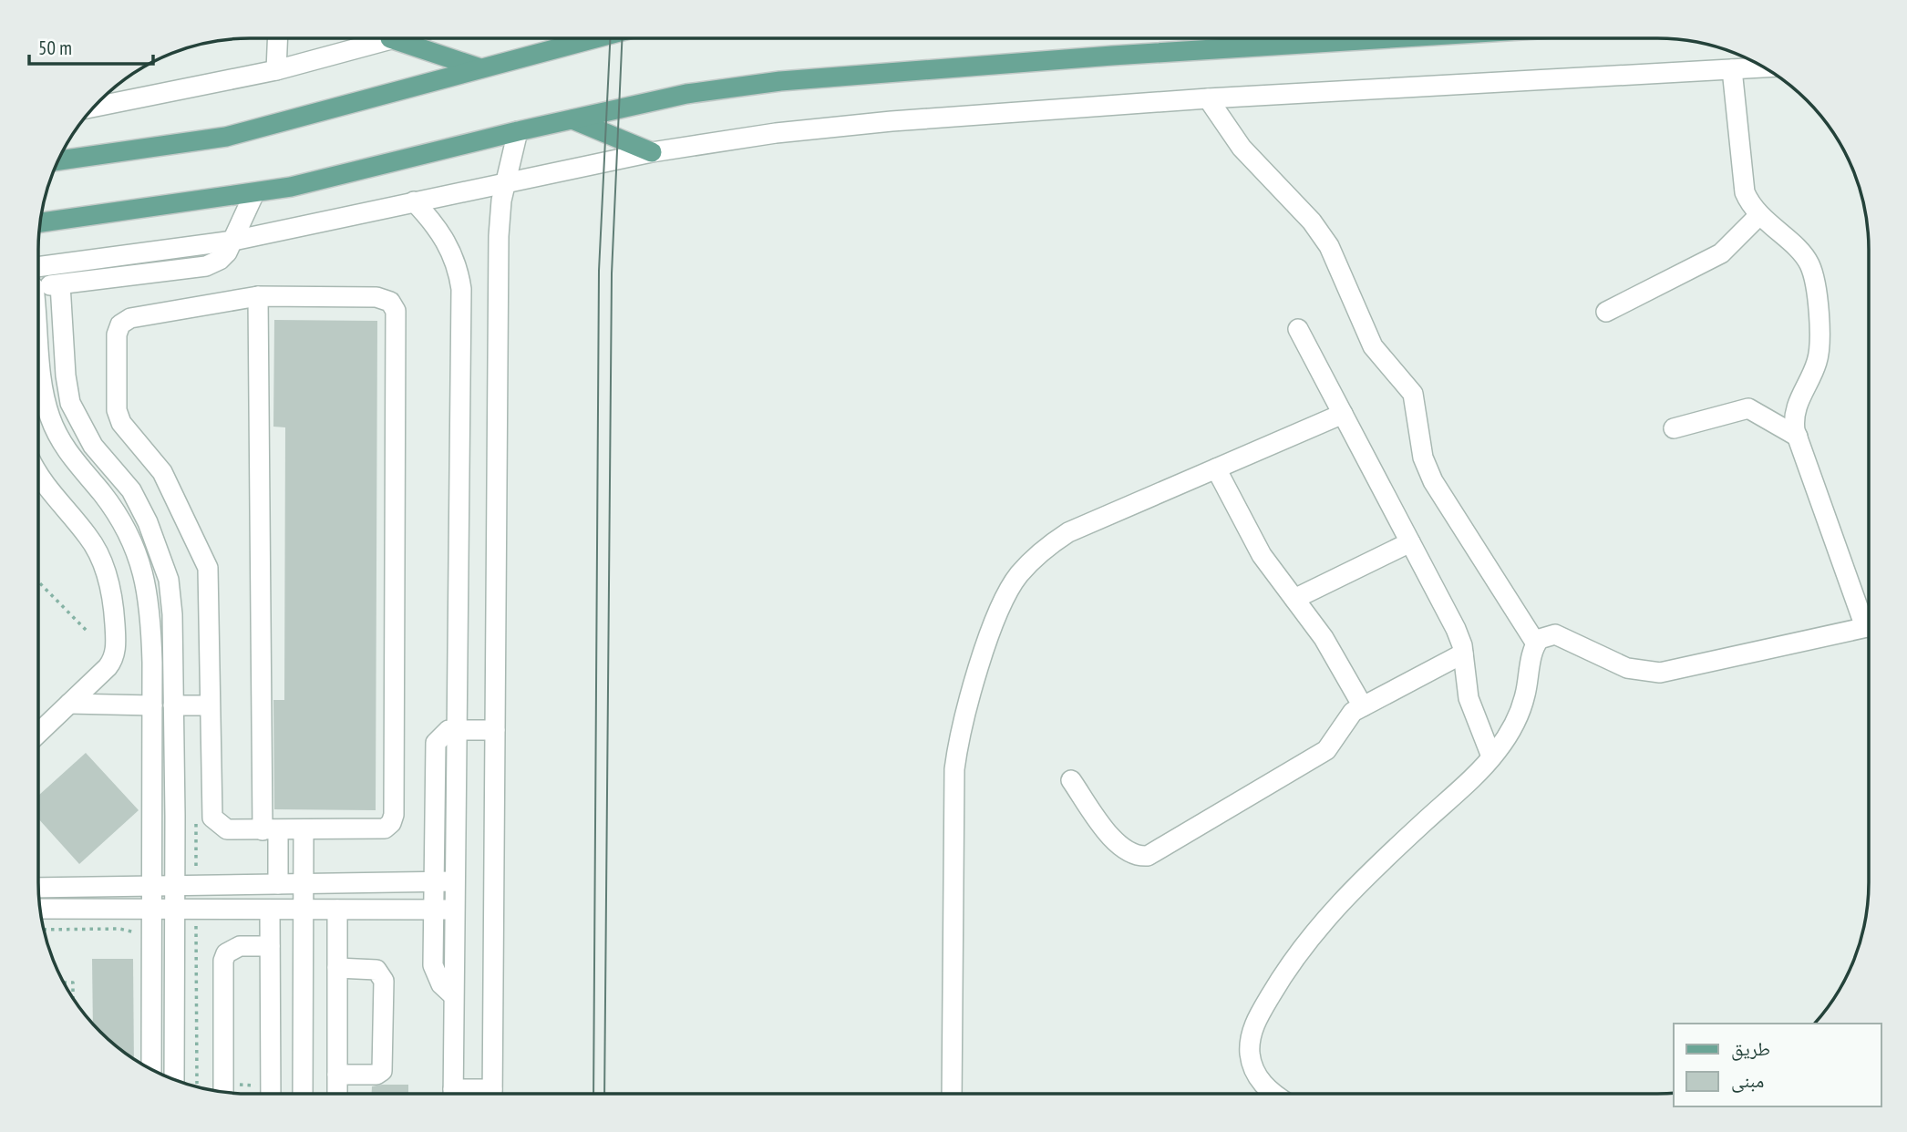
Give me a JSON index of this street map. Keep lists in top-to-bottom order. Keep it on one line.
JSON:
{"legend":["طريق","مبنى"],"scale_bar":"50 m"}
